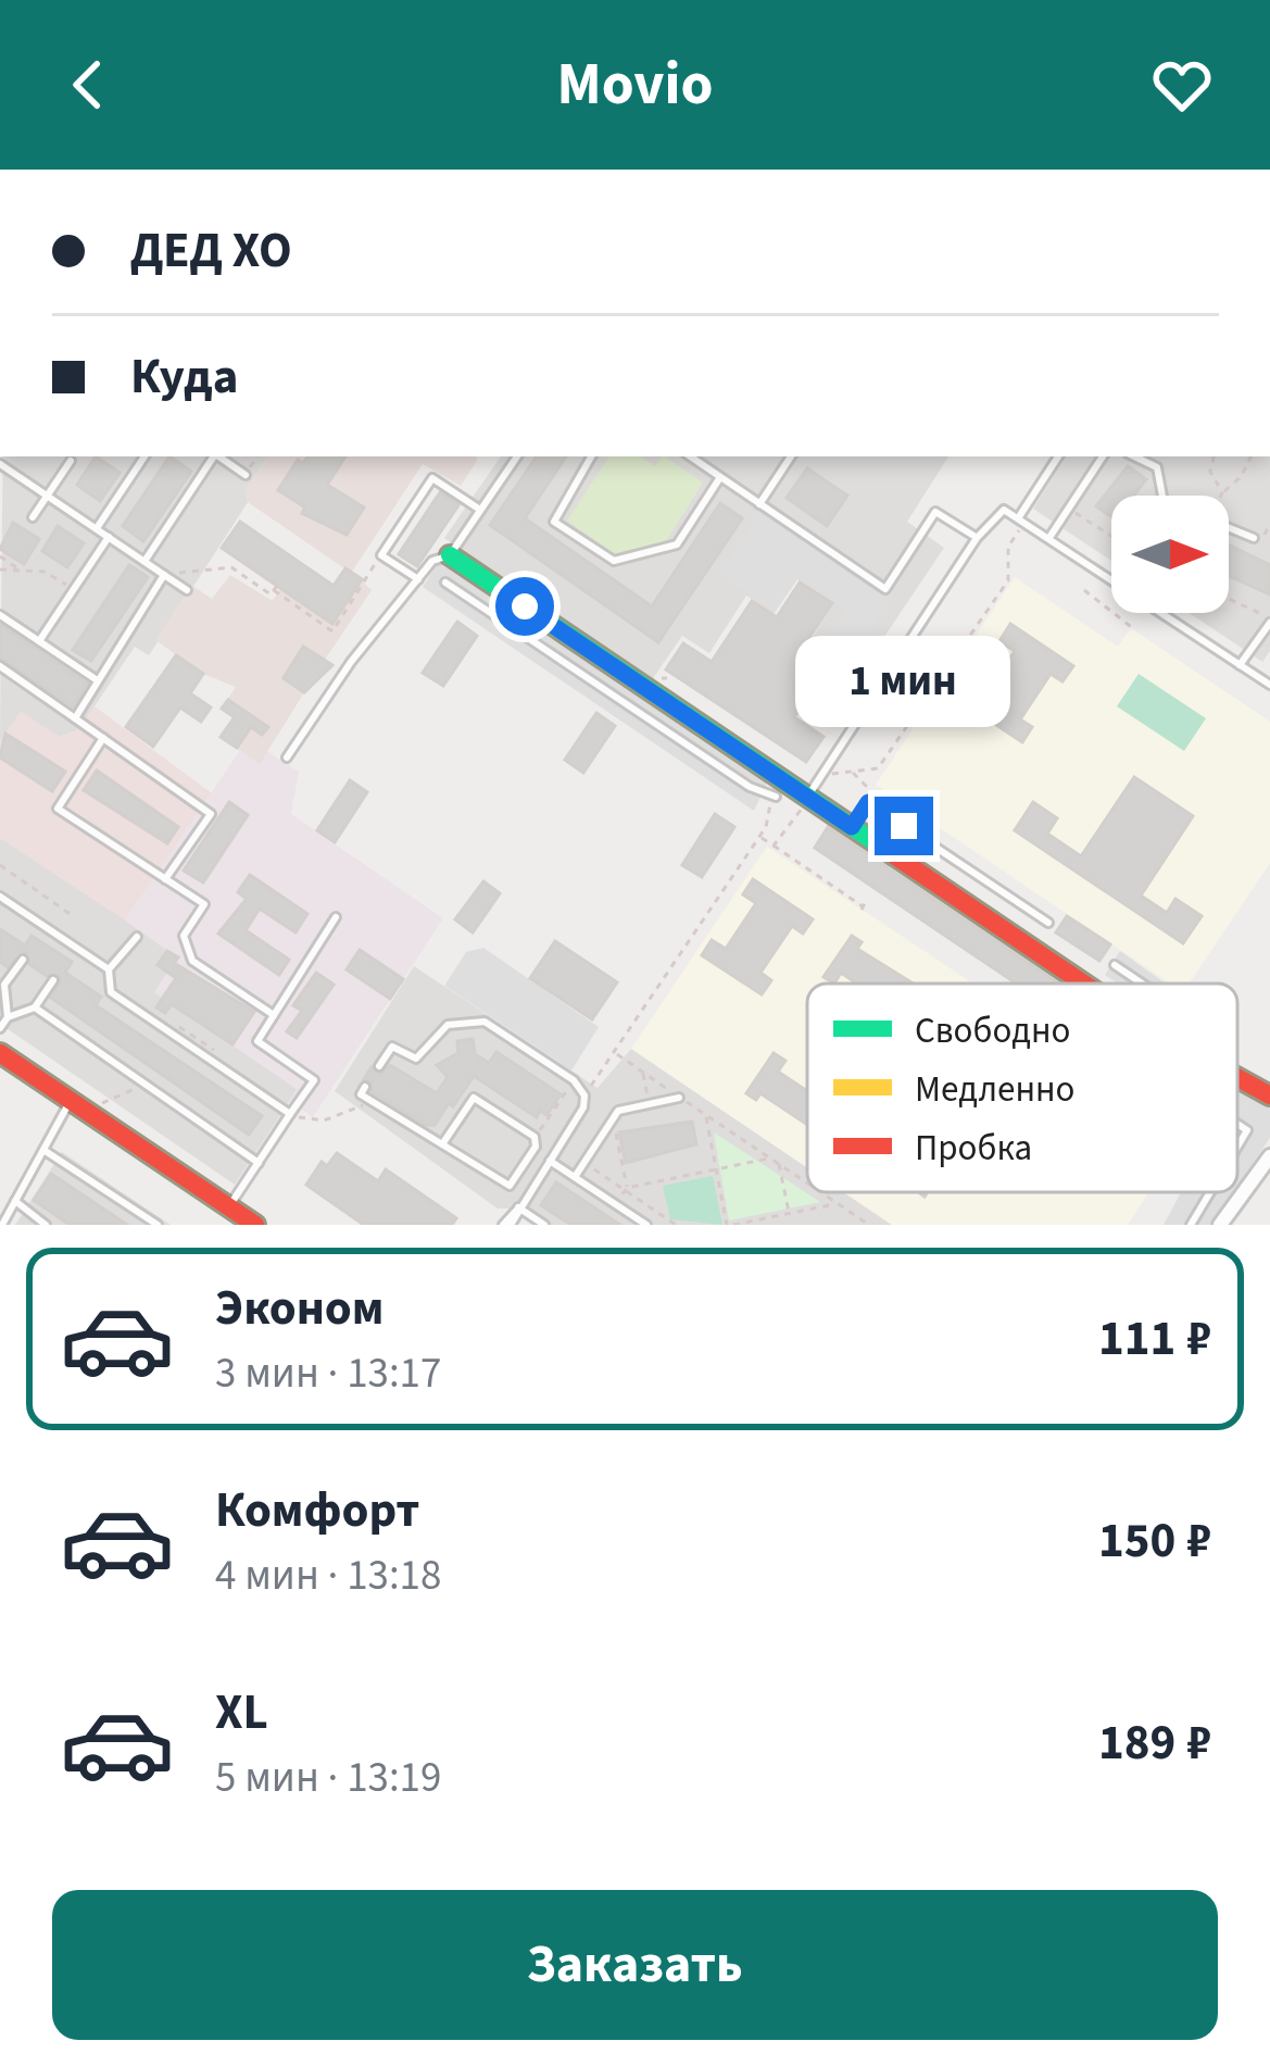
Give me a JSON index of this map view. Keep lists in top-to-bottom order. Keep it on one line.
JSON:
{"legend":["Свободно","Медленно","Пробка"],"north":"right","page":{"header":"Movio","banner":["ДЕД ХО","Куда"],"bubble":"1 мин","list":[{"name":"Эконом","note":"3 мин · 13:17","value":"111 ₽"},{"name":"Комфорт","note":"4 мин · 13:18","value":"150 ₽"},{"name":"XL","note":"5 мин · 13:19","value":"189 ₽"}],"buttons":"Заказать"}}
